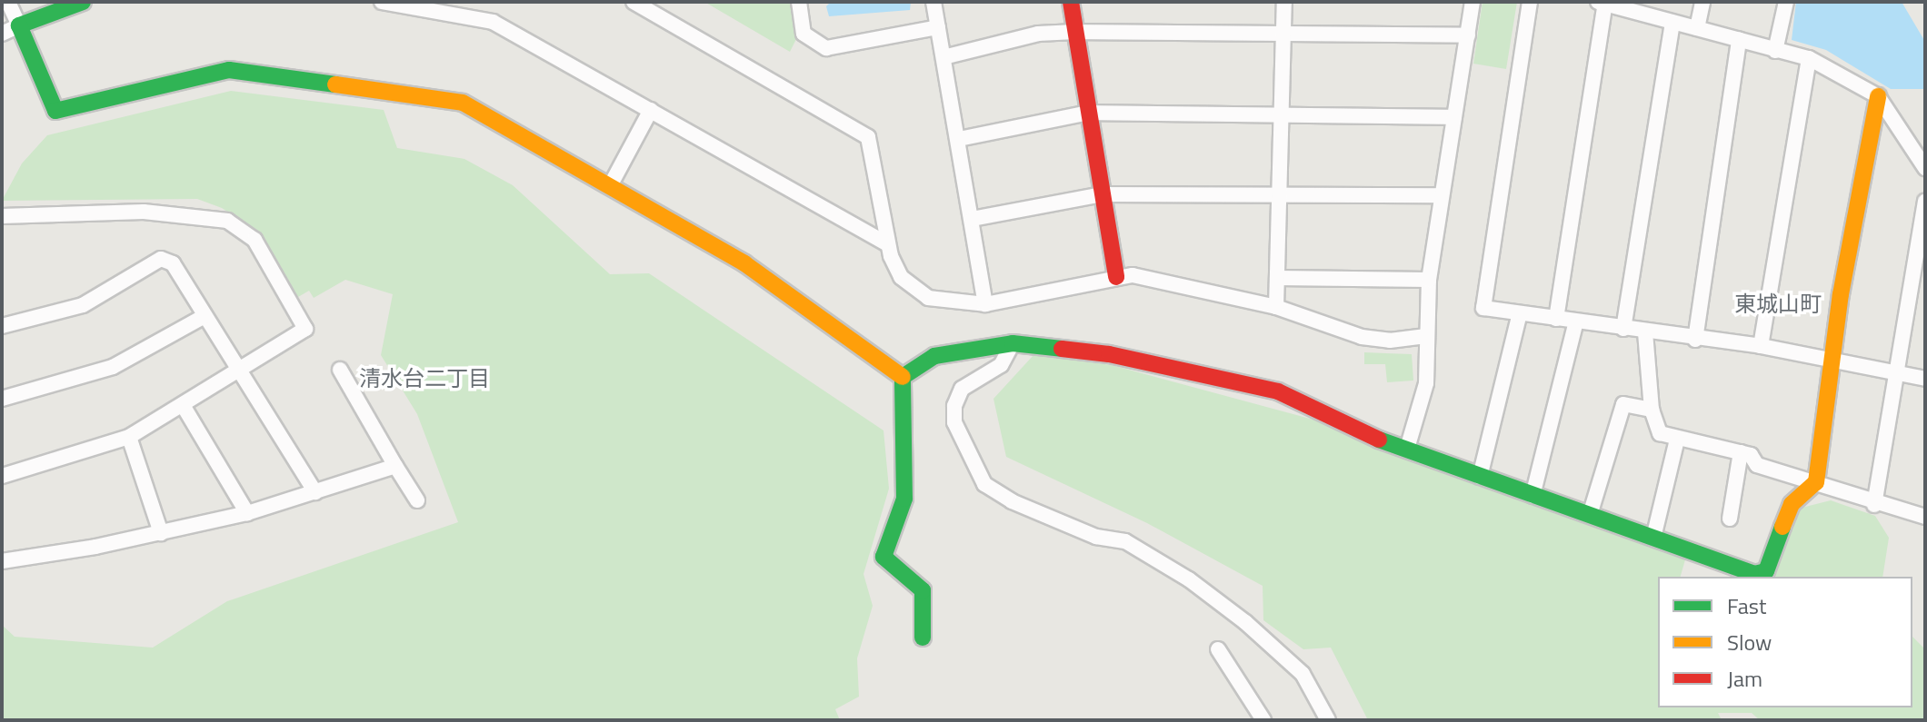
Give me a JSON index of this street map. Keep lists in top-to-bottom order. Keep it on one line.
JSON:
{"districts":["東城山町","清水台二丁目"],"legend":["Fast","Slow","Jam"]}
